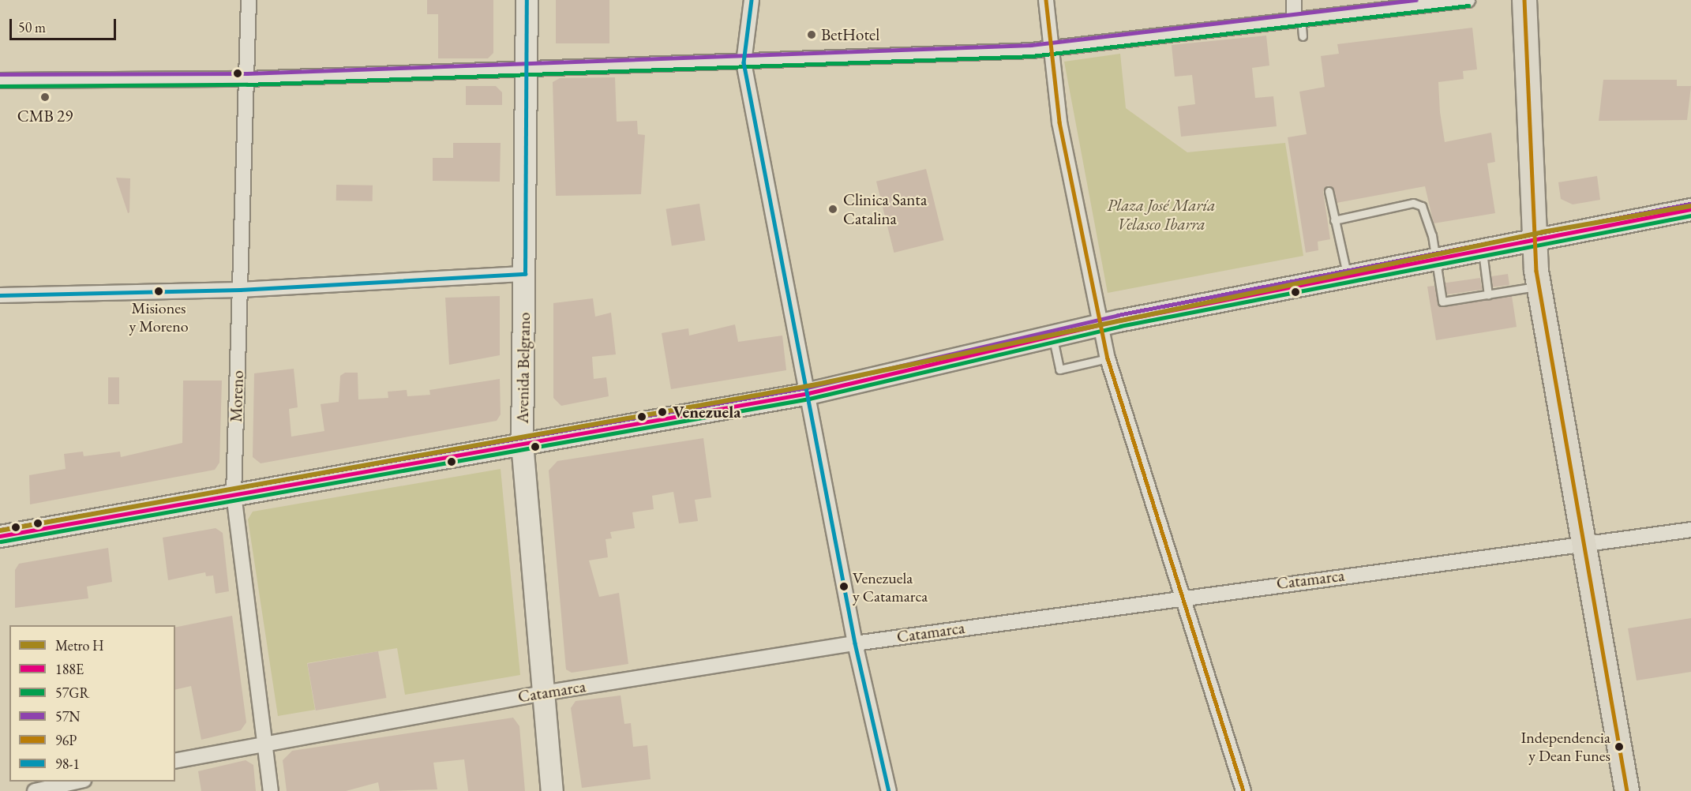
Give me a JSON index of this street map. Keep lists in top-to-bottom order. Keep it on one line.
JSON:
{"streets":{"main road":["Avenida Belgrano"],"street":["Moreno","Catamarca"]},"crossings":[["Avenida Belgrano","Catamarca"],["Moreno","Catamarca"]],"parks":["Plaza José María Velasco Ibarra"],"places":["BetHotel","CMB 29","Clinica Santa Catalina","Misiones y Moreno","Venezuela","Venezuela y Catamarca","Independencia y Dean Funes"],"lines":["transit line 57N","transit line 96P","transit line 98-1","transit line 57GR","metro line H","transit line 188E"],"legend":["Metro H","188E","57GR","57N","96P","98-1"],"scale_bar":"50 m"}
